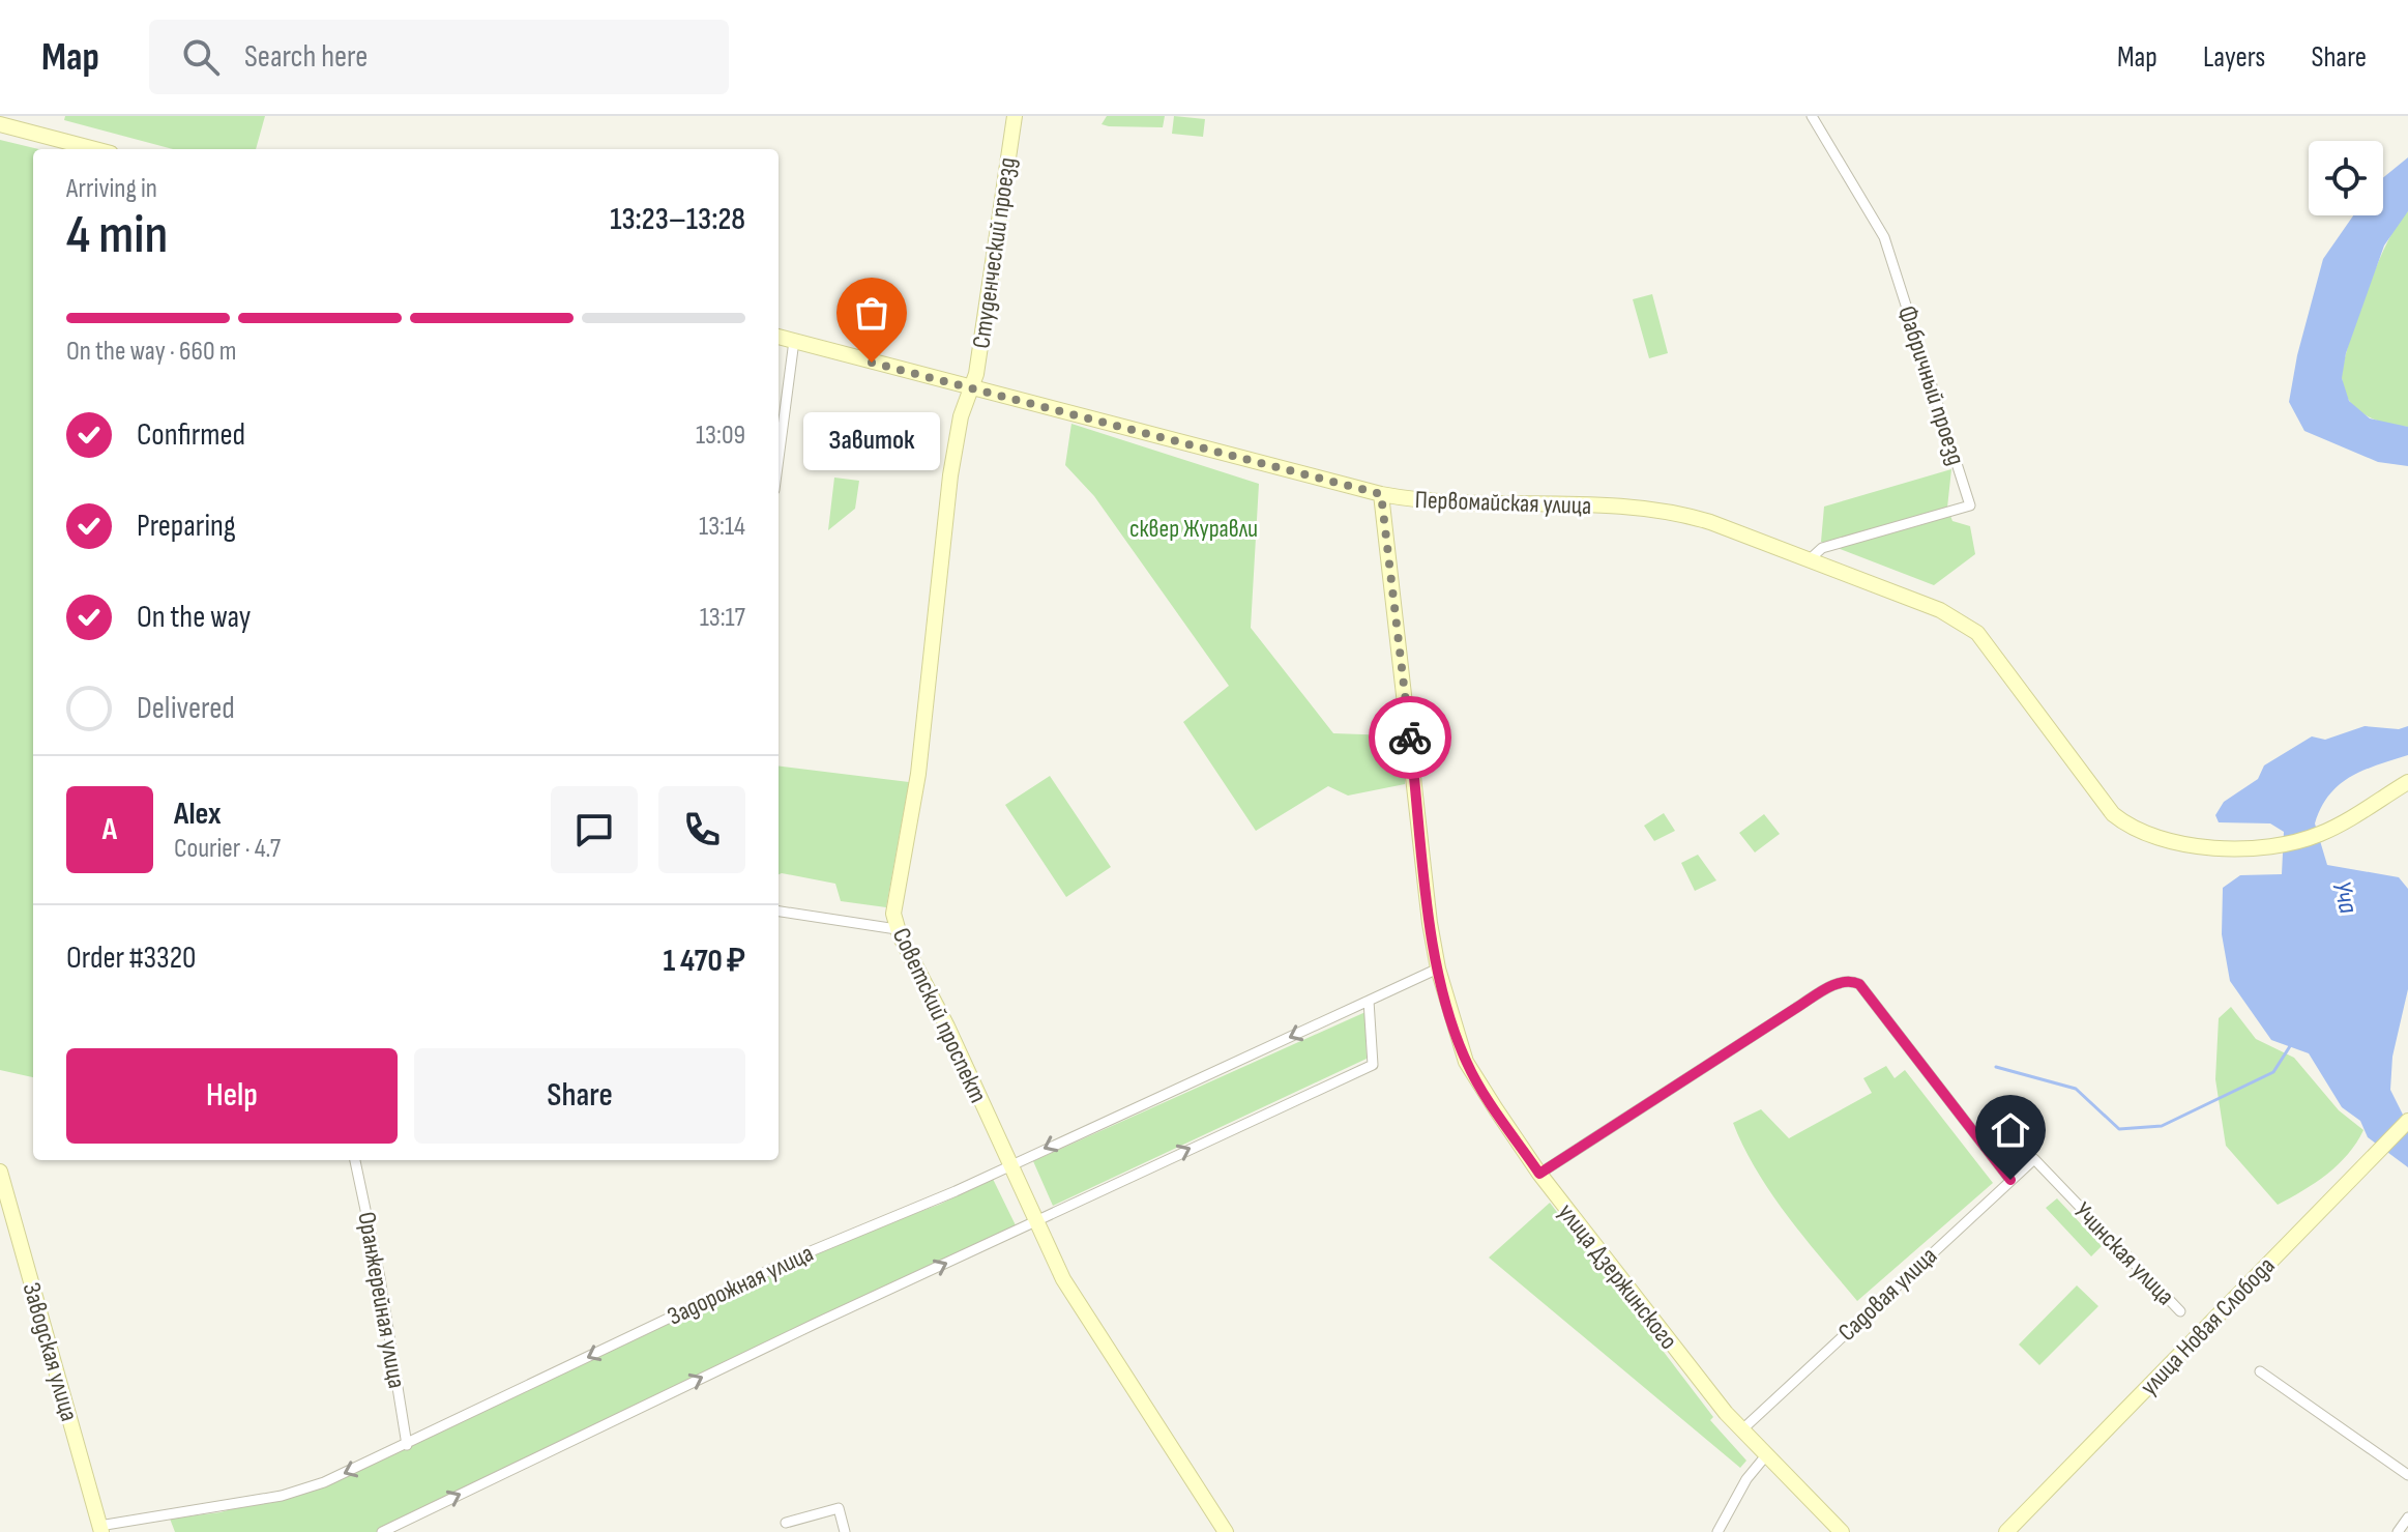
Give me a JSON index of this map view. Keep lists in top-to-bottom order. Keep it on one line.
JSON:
{"streets":{"street":["Студенческий проезд","Фабричный проезд","Первомайская улица","Советский проспект","Учинская улица","улица Дзержинского","Задорожная улица","Садовая улица","Оранжерейная улица","улица Новая Слобода","Заводская улица"]},"crossings":[["Студенческий проезд","Первомайская улица"],["Студенческий проезд","Советский проспект"],["Фабричный проезд","Первомайская улица"],["Первомайская улица","Советский проспект"],["Первомайская улица","улица Дзержинского"],["Советский проспект","Задорожная улица"],["Учинская улица","Садовая улица"],["улица Дзержинского","Задорожная улица"],["улица Дзержинского","Садовая улица"],["Задорожная улица","Оранжерейная улица"],["Задорожная улица","Заводская улица"]],"water":["Уча"],"parks":["сквер Журавли"],"places":["Завиток"],"page":{"header":"Map","search":"Search here","nav":["Map","Layers","Share"],"heading":["4 min","Arriving in","13:23–13:28"],"panel":["Alex","Courier · 4.7","Order #3320","1 470 ₽"],"bar":"On the way · 660 m","list":[["Confirmed","13:09"],["Preparing","13:14"],["On the way","13:17"],"Delivered"],"bubble":"Завиток","round":"A","buttons":["Help","Share"]}}
